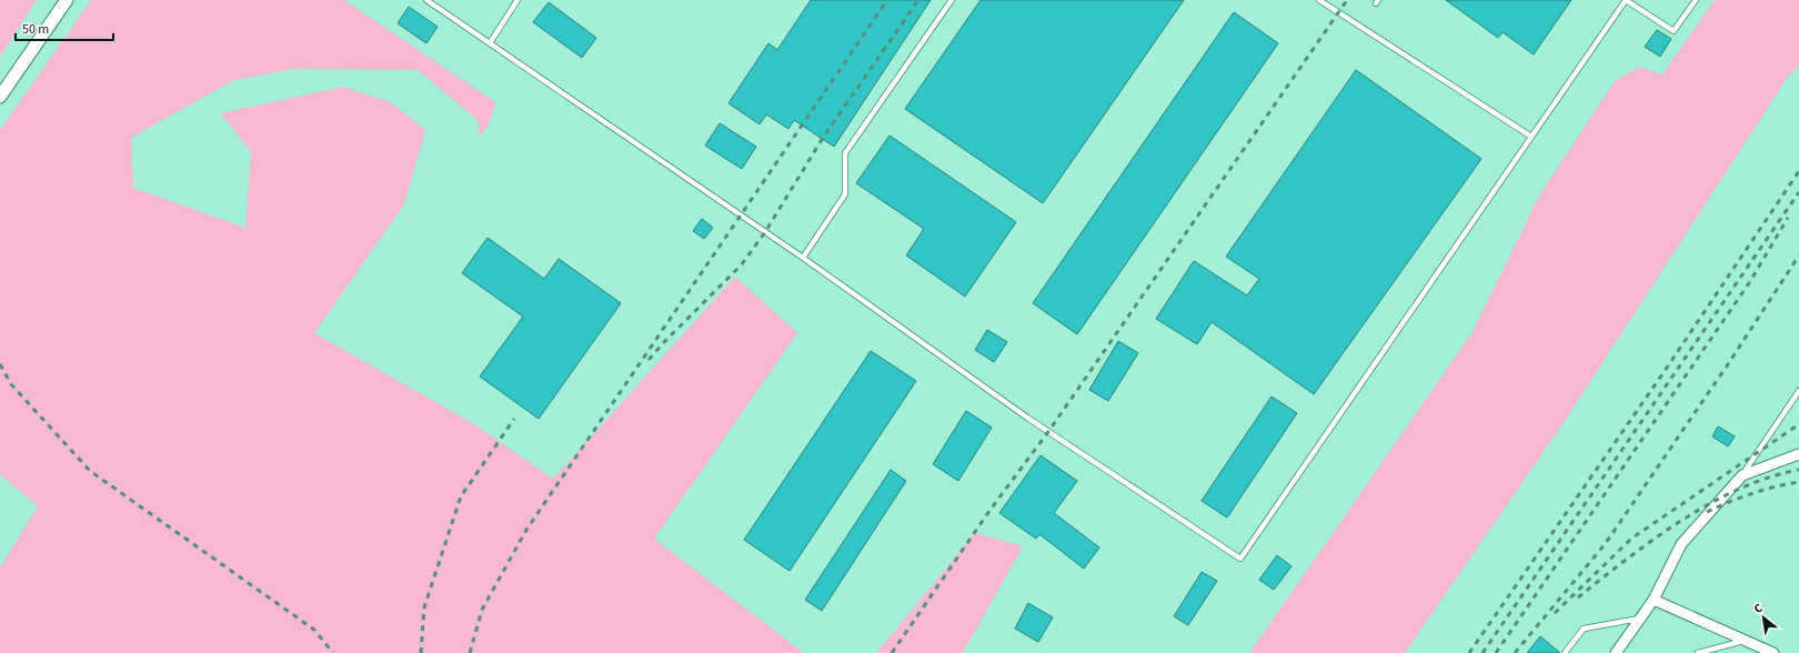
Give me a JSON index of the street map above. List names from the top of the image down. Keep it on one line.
{"scale_bar":"50 m","north":"top left"}
